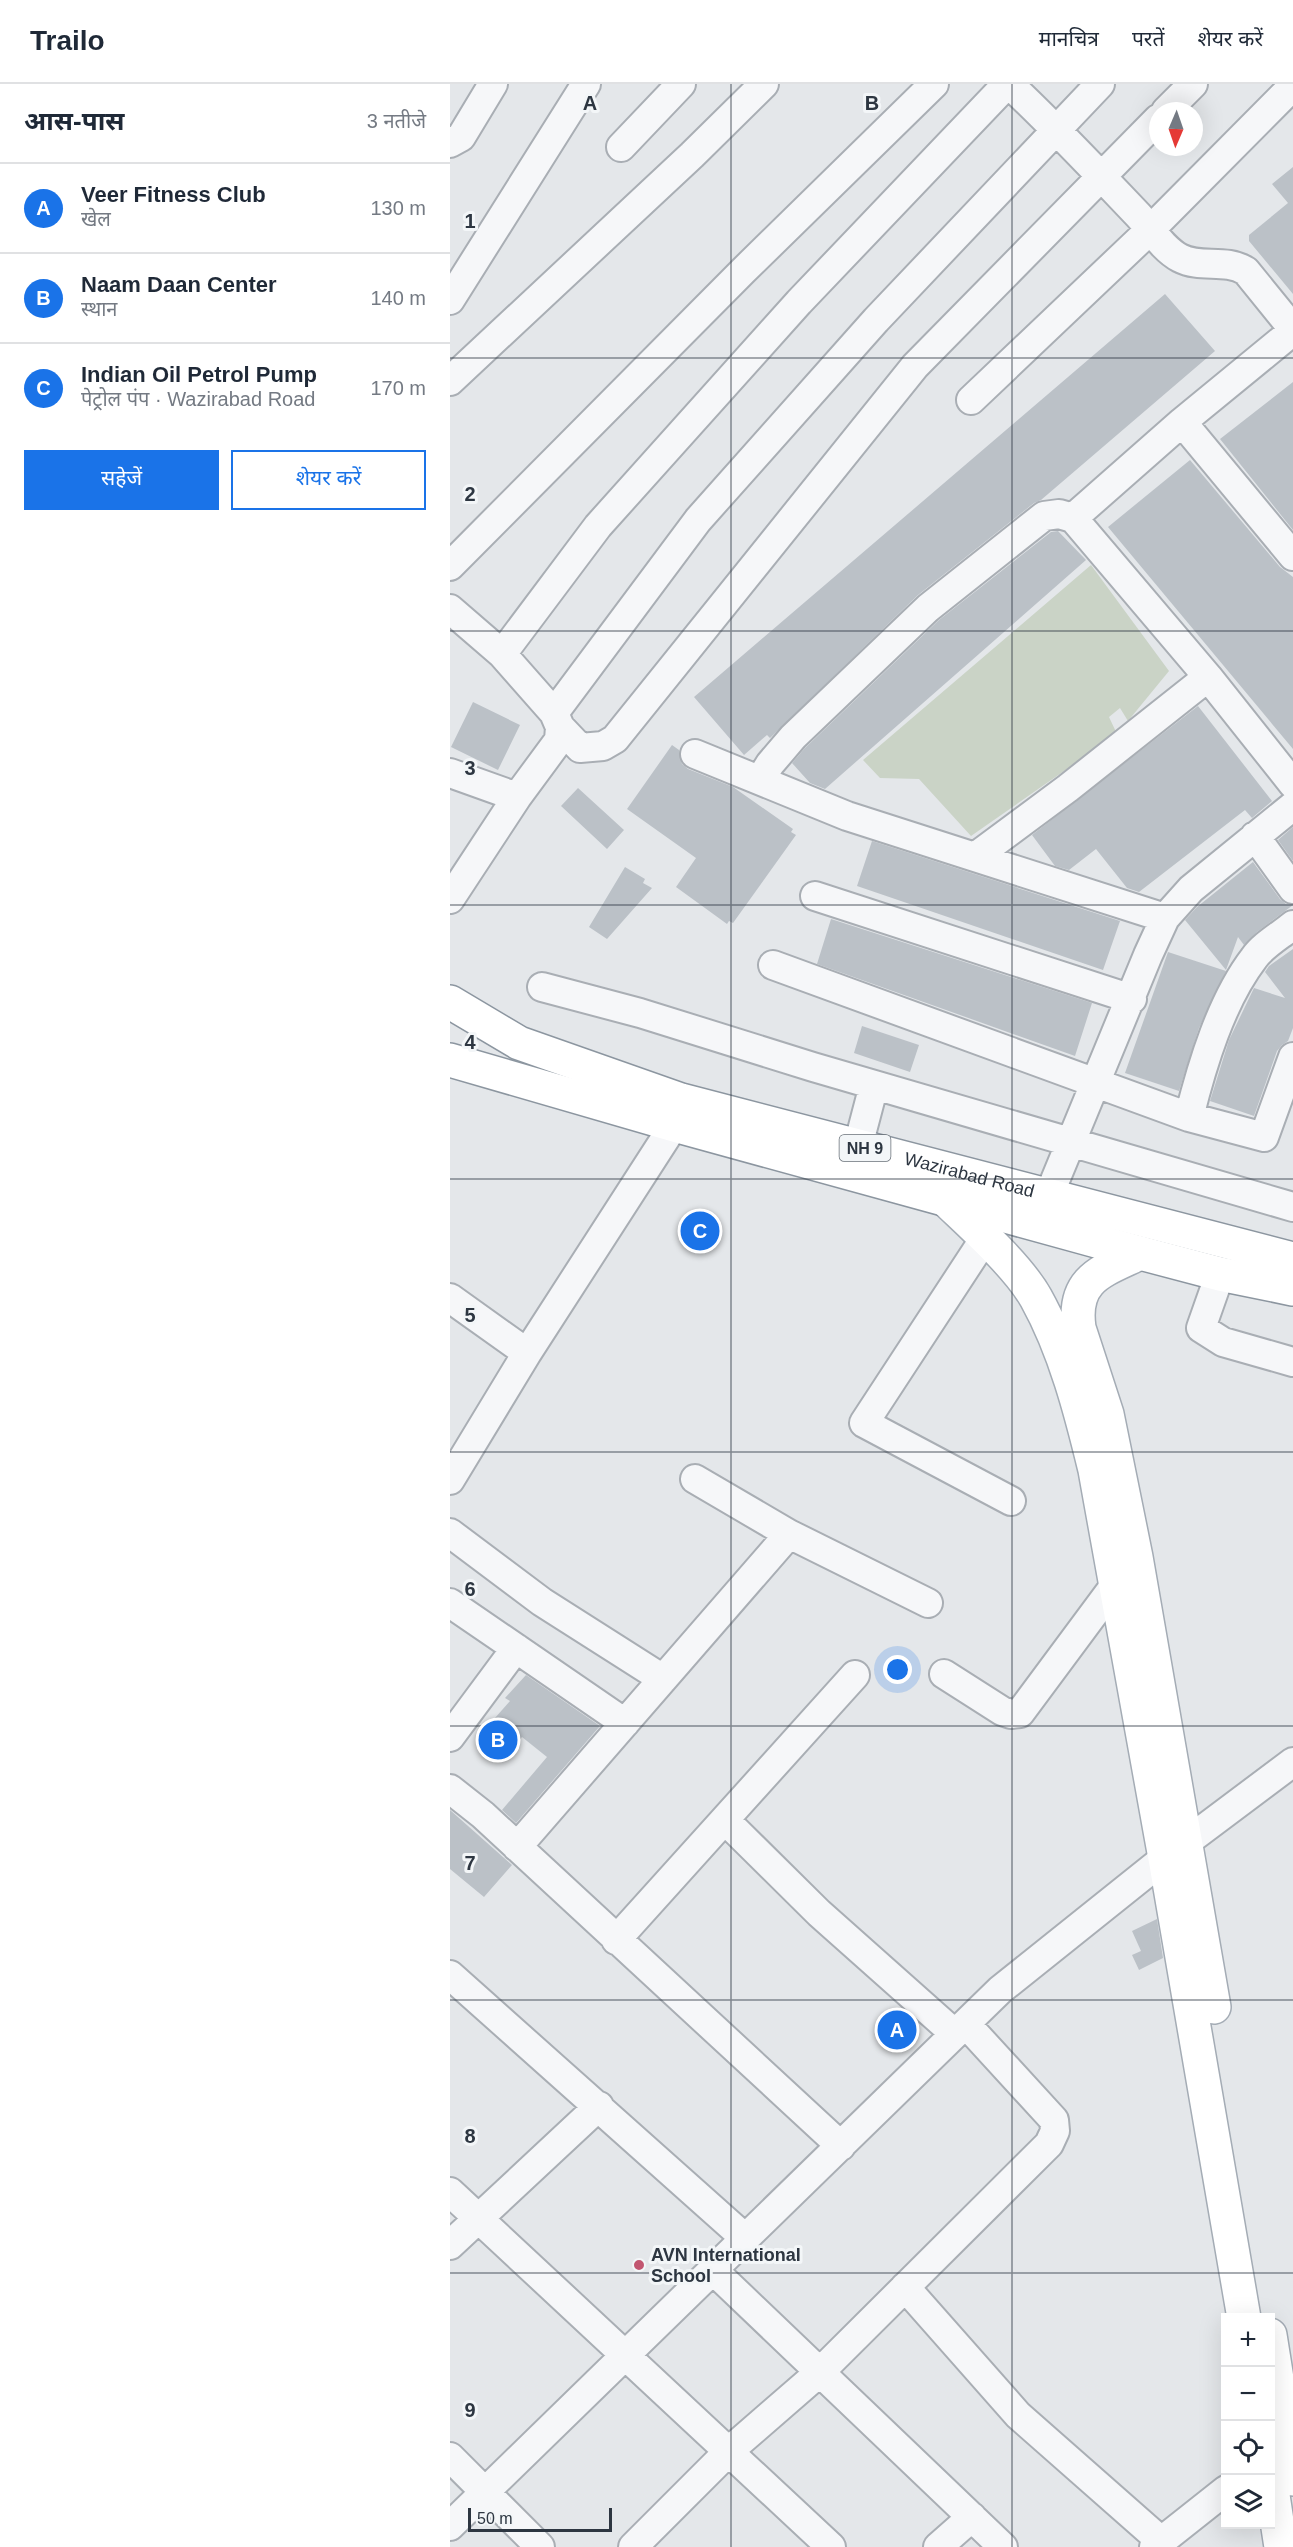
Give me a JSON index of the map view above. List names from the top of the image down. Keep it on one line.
{"streets":{"main road":["NH 9","Wazirabad Road"]},"places":["AVN International School"],"scale_bar":"50 m","north":"bottom","page":{"header":"Trailo","nav":["मानचित्र","परतें","शेयर करें"],"heading":["आस-पास","3 नतीजे"],"list":[{"mark":"A","name":"Veer Fitness Club","note":"खेल","value":"130 m"},{"mark":"B","name":"Naam Daan Center","note":"स्थान","value":"140 m"},{"mark":"C","name":"Indian Oil Petrol Pump","note":"पेट्रोल पंप · Wazirabad Road","value":"170 m"}],"buttons":["सहेजें","शेयर करें"],"pins":["C","B","A"],"map_buttons":["+","−"],"scale":"50 m"},"grid":{"columns":["A","B"],"rows":["1","2","3","4","5","6","7","8","9"]}}
